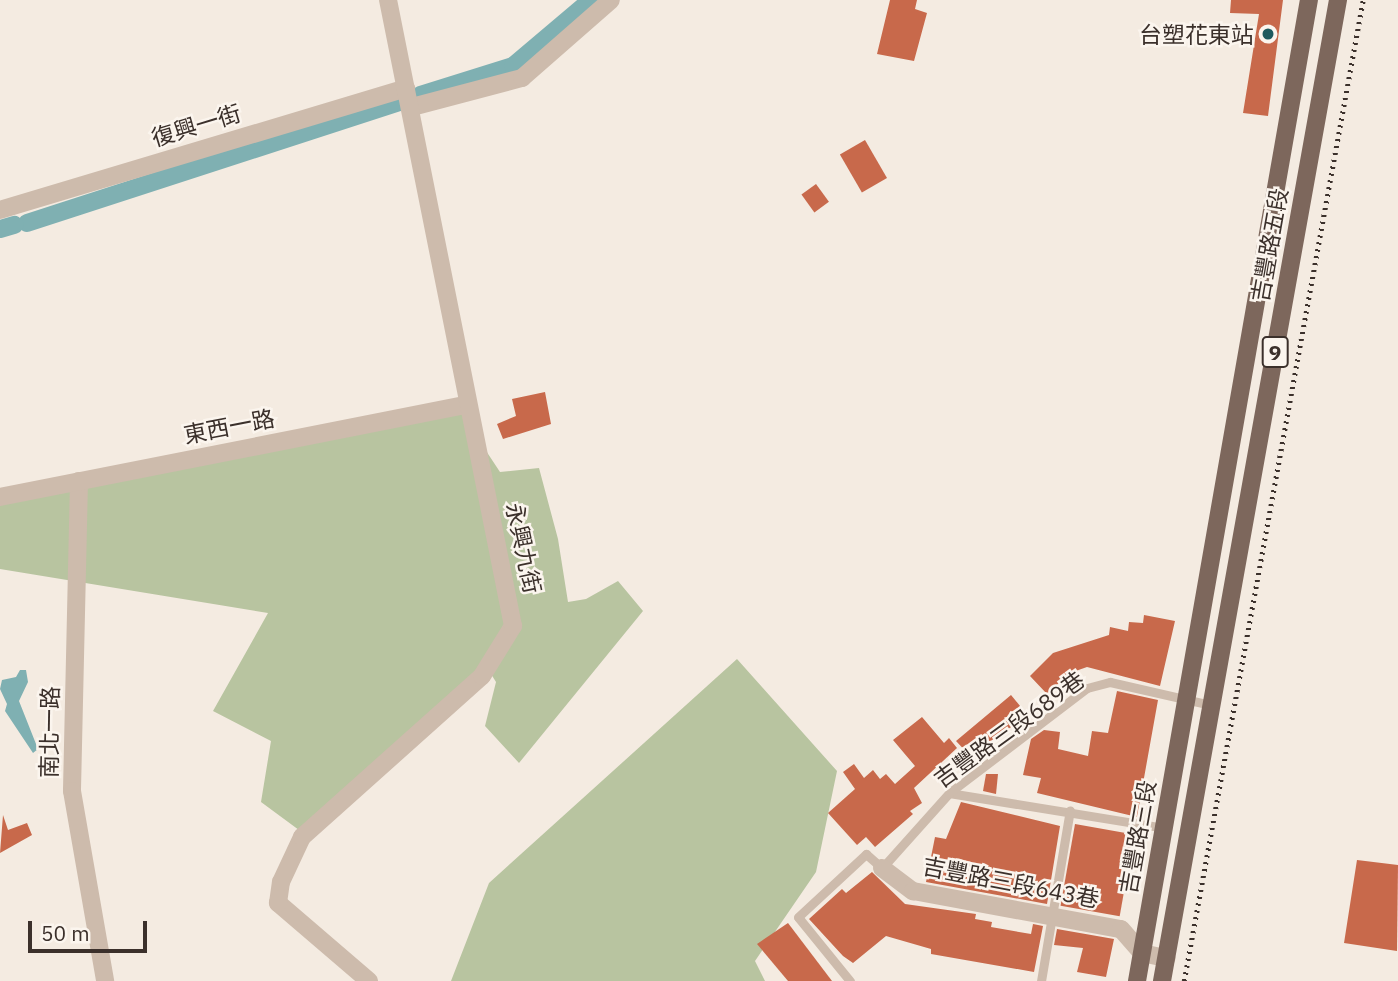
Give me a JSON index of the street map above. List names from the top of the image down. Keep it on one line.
{"streets":{"main road":["吉豐路五段","9","吉豐路三段"],"street":["復興一街","東西一路","永興九街","南北一路","吉豐路三段643巷"],"lane":["吉豐路三段689巷"]},"crossings":[["復興一街","永興九街"],["吉豐路五段","9"],["吉豐路五段","吉豐路三段689巷"],["吉豐路五段","吉豐路三段"],["9","吉豐路三段689巷"],["東西一路","永興九街"],["東西一路","南北一路"],["吉豐路三段689巷","吉豐路三段"],["吉豐路三段689巷","吉豐路三段643巷"],["吉豐路三段","吉豐路三段643巷"]],"places":["台塑花東站"],"scale_bar":"50 m"}
